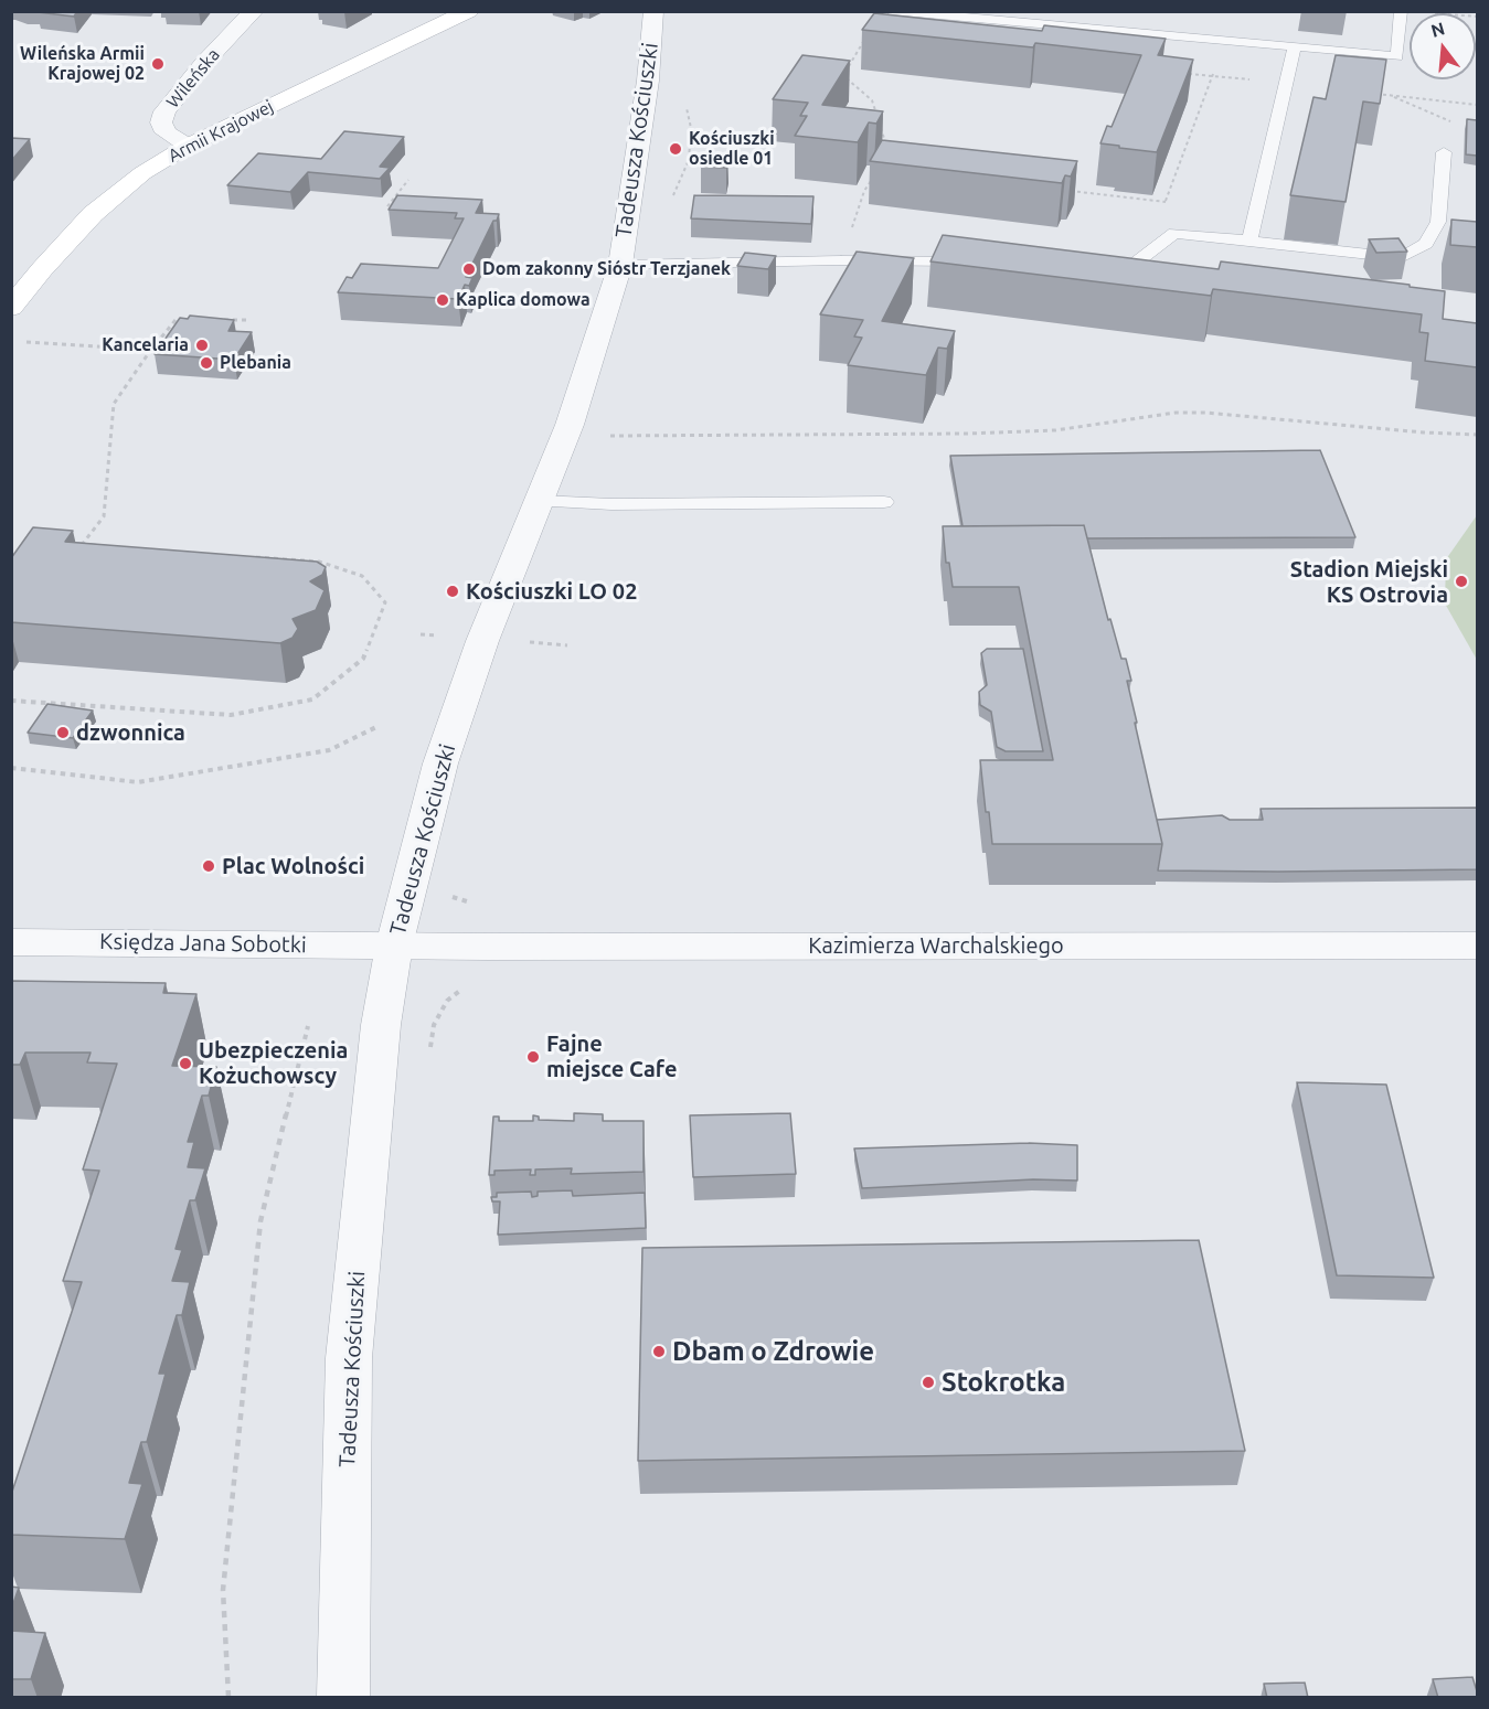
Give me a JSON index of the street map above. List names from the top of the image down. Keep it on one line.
{"streets":{"main road":["Armii Krajowej"],"street":["Wileńska","Tadeusza Kościuszki","Księdza Jana Sobotki","Kazimierza Warchalskiego"]},"crossings":[["Wileńska","Armii Krajowej"],["Tadeusza Kościuszki","Księdza Jana Sobotki"],["Tadeusza Kościuszki","Kazimierza Warchalskiego"],["Księdza Jana Sobotki","Kazimierza Warchalskiego"]],"places":["Wileńska Armii Krajowej 02","Kościuszki osiedle 01","Dom zakonny Sióstr Terzjanek","Kaplica domowa","Kancelaria","Plebania","Stadion Miejski KS Ostrovia","Kościuszki LO 02","dzwonnica","Plac Wolności","Fajne miejsce Cafe","Ubezpieczenia Kożuchowscy","Dbam o Zdrowie","Stokrotka"],"north":"top"}
